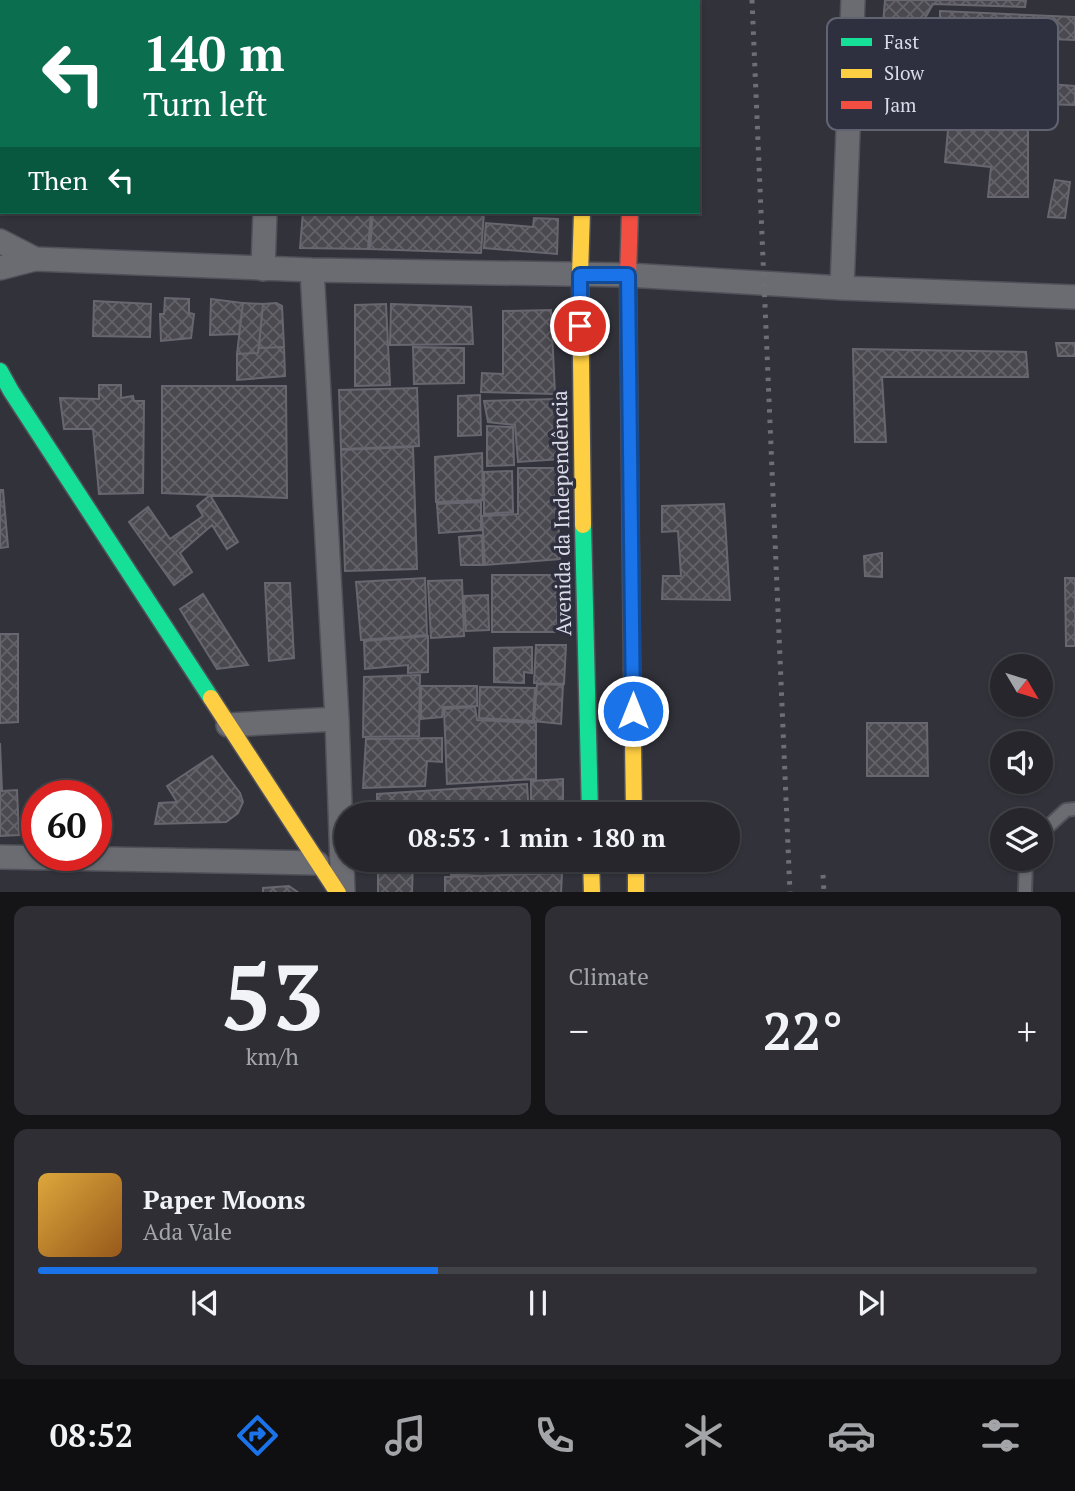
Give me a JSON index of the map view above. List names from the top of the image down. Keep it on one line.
{"streets":{"main road":["Avenida da Independência"]},"legend":["Fast","Slow","Jam"],"north":"bottom right","page":{"turn":["140 m","Turn left"],"then":"Then","limit":"60","trip":"08:53 · 1 min · 180 m","tile":[["53","km/h"],"Climate"],"heat":["−","22°","+"],"song":["Paper Moons","Ada Vale"],"tabs":"08:52"}}
